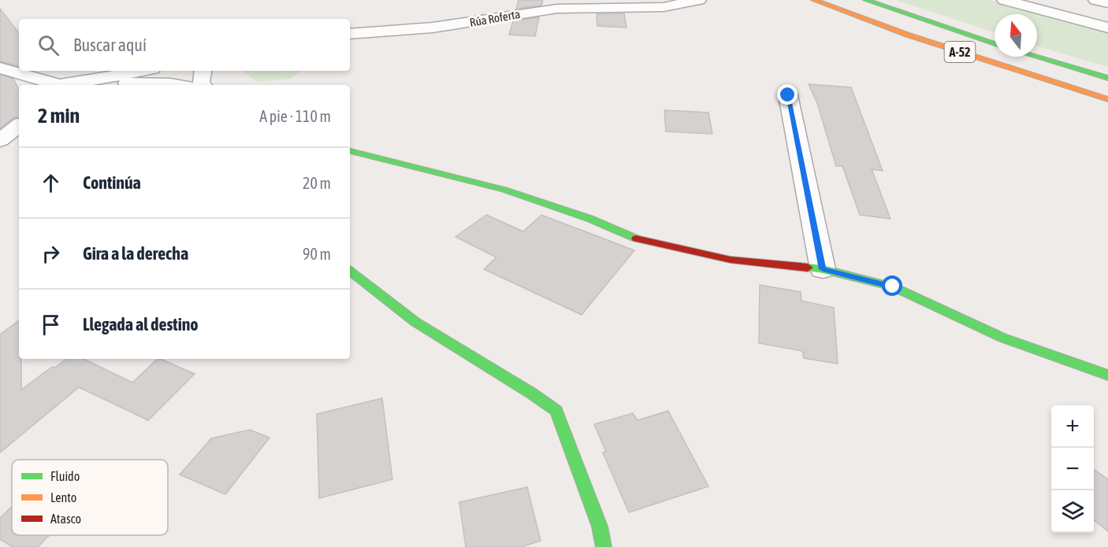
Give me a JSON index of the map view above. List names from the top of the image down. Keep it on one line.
{"streets":{"main road":["A-52"],"street":["Rúa Roferta"]},"legend":["Fluido","Lento","Atasco"],"north":"top","page":{"search":"Buscar aquí","heading":["2 min","A pie · 110 m"],"list":[["Continúa","20 m"],["Gira a la derecha","90 m"],"Llegada al destino"],"map_buttons":["+","−"]}}
